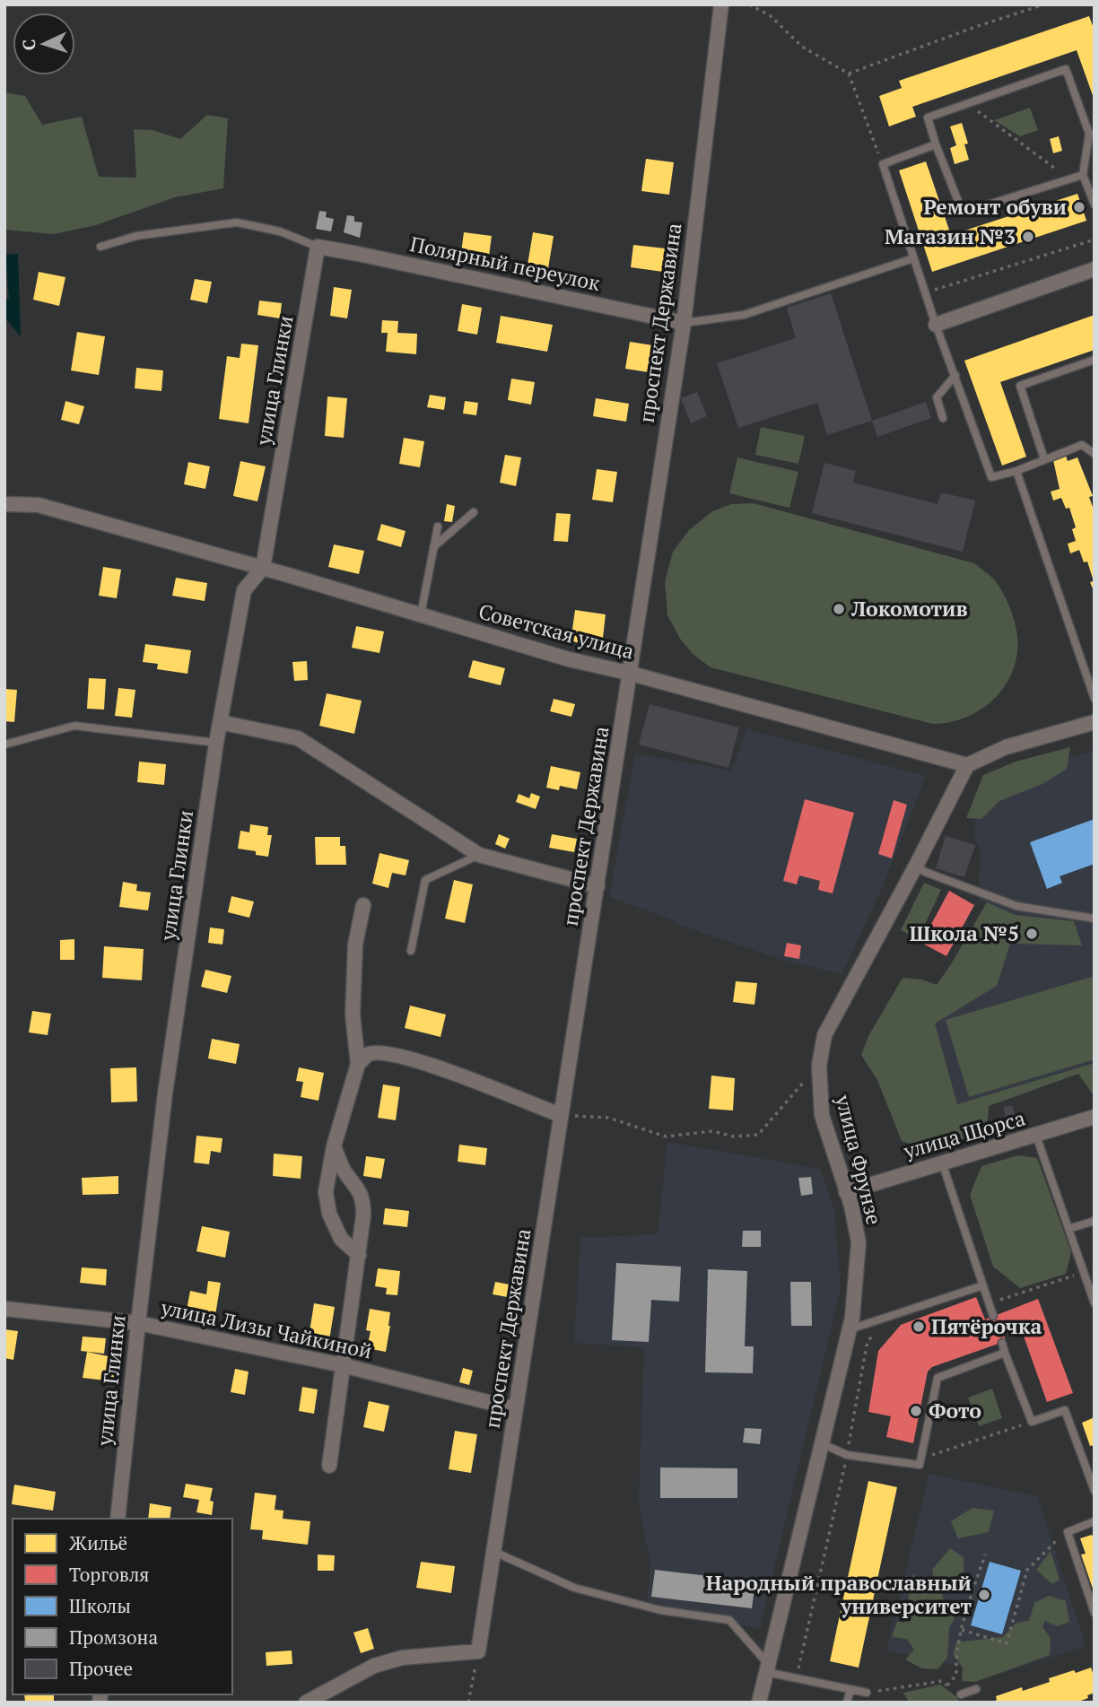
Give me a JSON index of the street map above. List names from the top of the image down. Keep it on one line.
{"streets":{"street":["Полярный переулок","проспект Державина","улица Глинки","Советская улица","улица Щорса","улица Фрунзе","улица Лизы Чайкиной"]},"crossings":[["Полярный переулок","проспект Державина"],["Полярный переулок","улица Глинки"],["проспект Державина","Советская улица"],["проспект Державина","улица Лизы Чайкиной"],["улица Глинки","Советская улица"],["улица Глинки","улица Лизы Чайкиной"],["Советская улица","улица Фрунзе"],["улица Щорса","улица Фрунзе"]],"places":["Ремонт обуви","Магазин №3","Локомотив","Школа №5","Пятёрочка","Фото","Народный православный университет"],"legend":["Жильё","Торговля","Школы","Промзона","Прочее"],"north":"left"}
